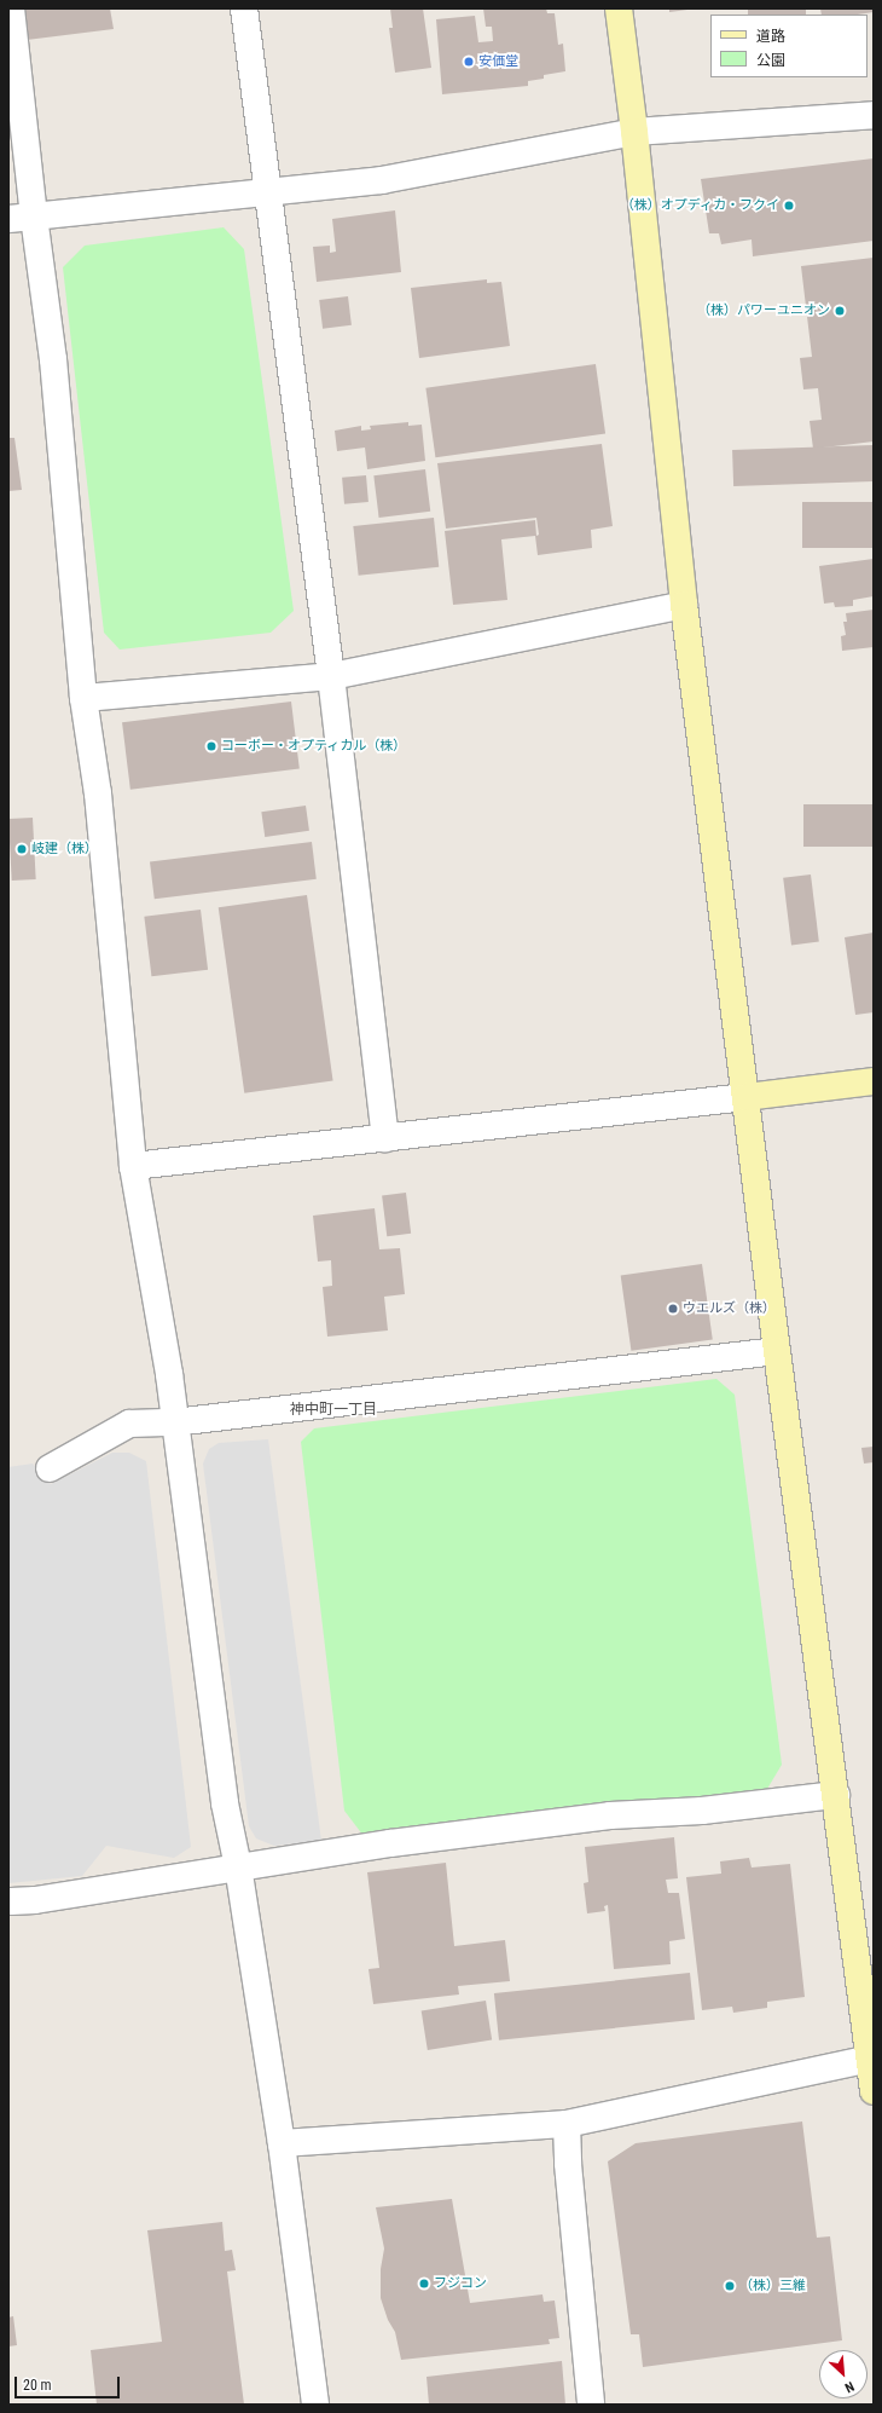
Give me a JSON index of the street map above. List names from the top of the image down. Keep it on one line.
{"districts":["神中町一丁目"],"places":["安価堂","（株）オプディカ・フクイ","（株）パワーユニオン","コーボー・オプティカル（株）","岐建（株）","ウエルズ（株）","フジコン","（株）三維"],"legend":["道路","公園"],"scale_bar":"20 m","north":"bottom right"}
